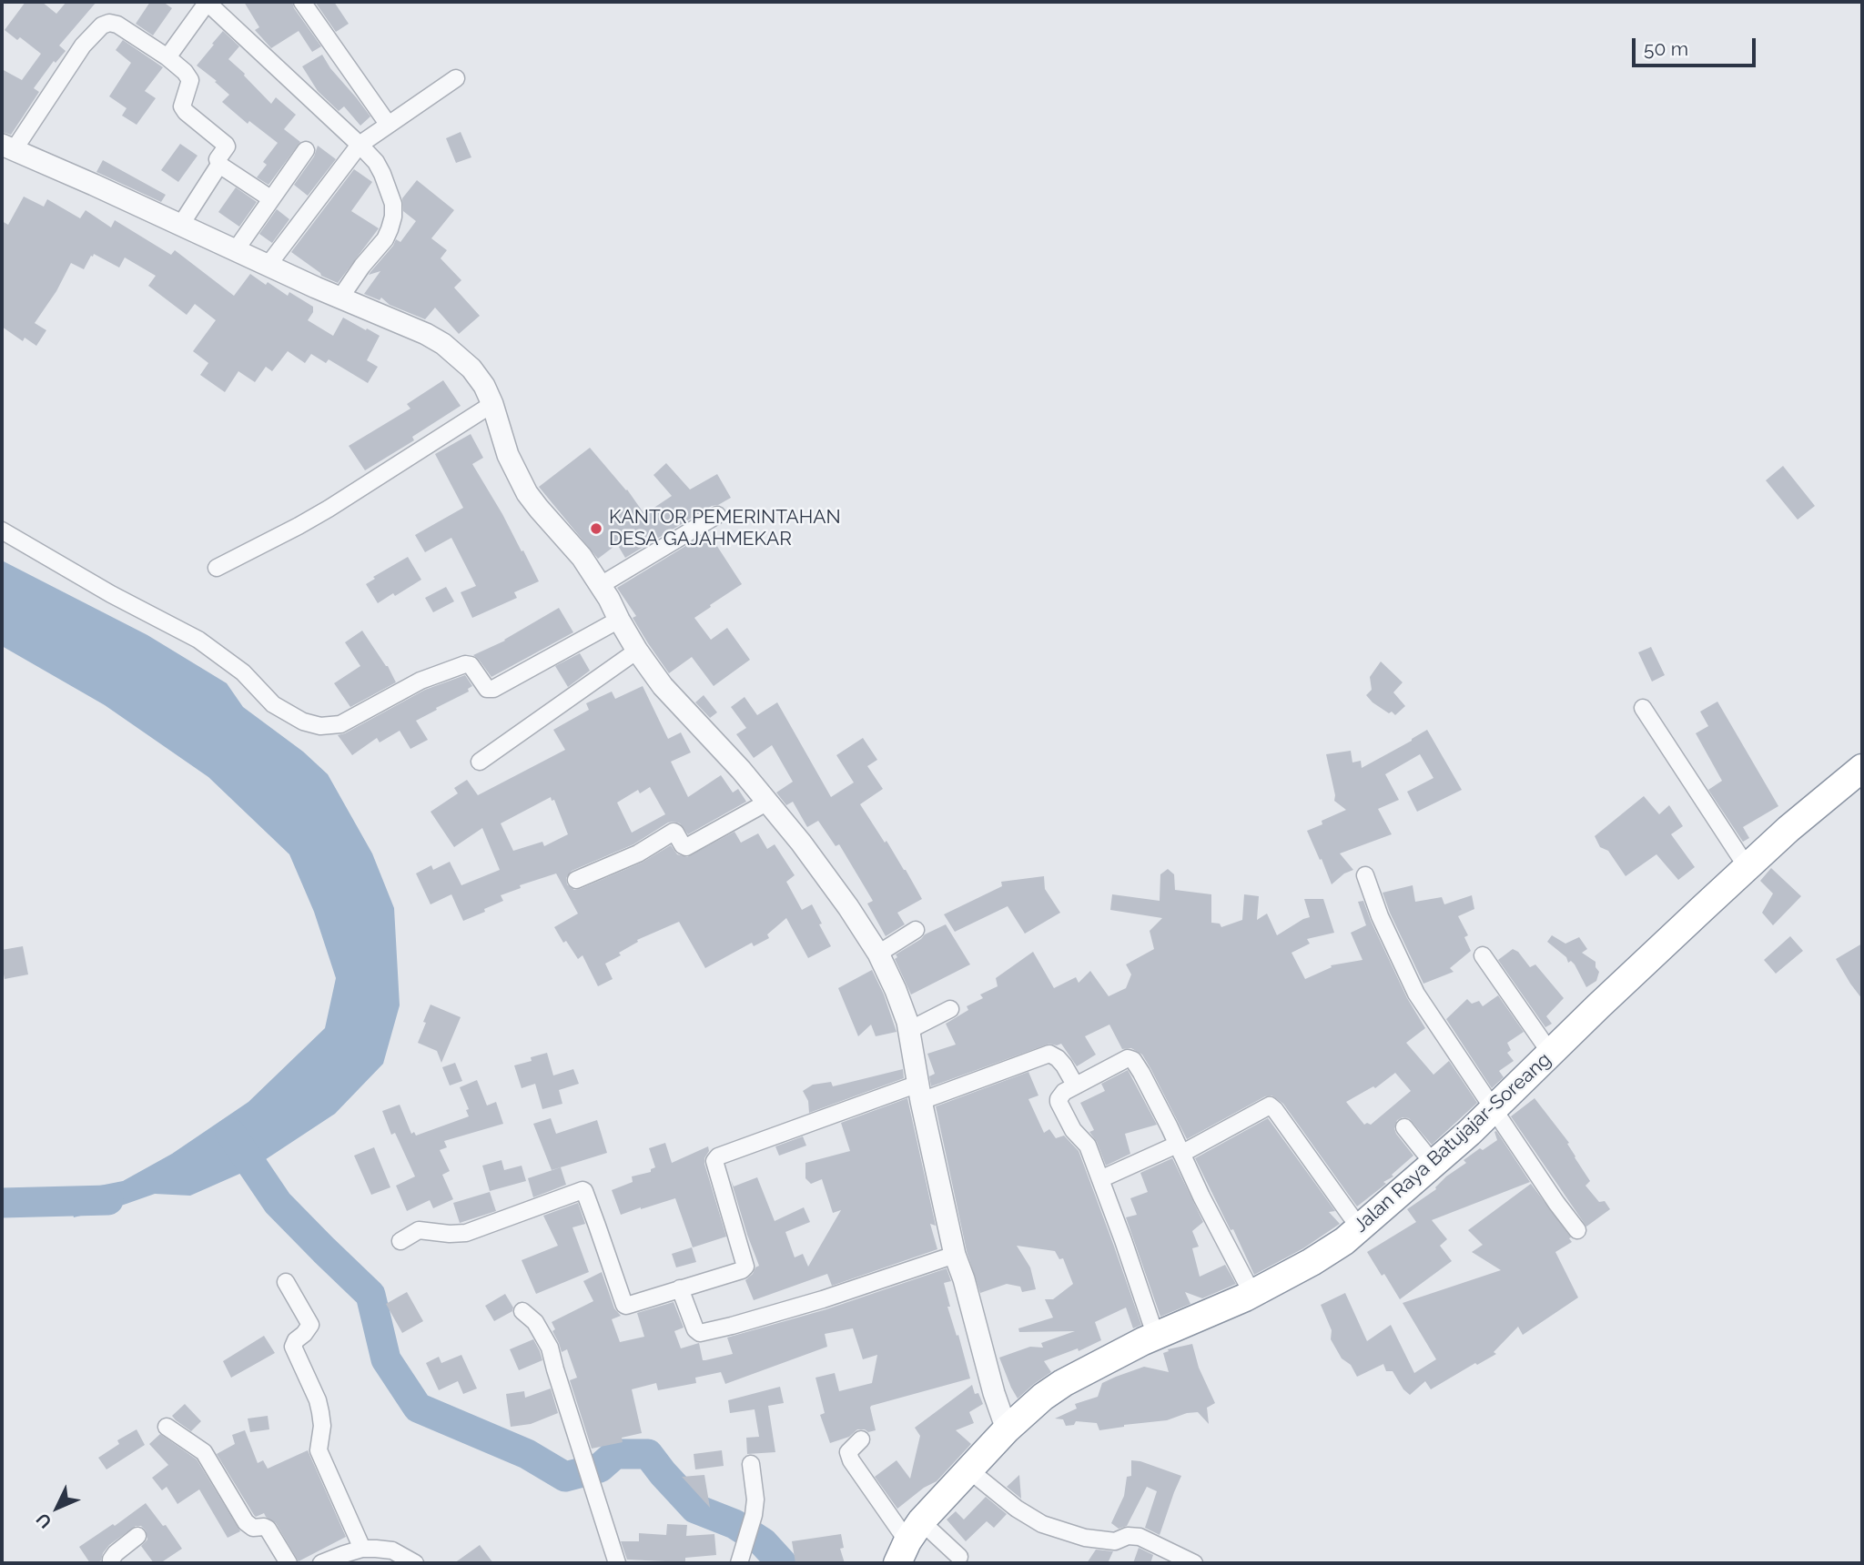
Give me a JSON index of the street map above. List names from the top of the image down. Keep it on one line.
{"streets":{"highway":["Jalan Raya Batujajar-Soreang"]},"places":["KANTOR PEMERINTAHAN DESA GAJAHMEKAR"],"scale_bar":"50 m","north":"bottom left"}
